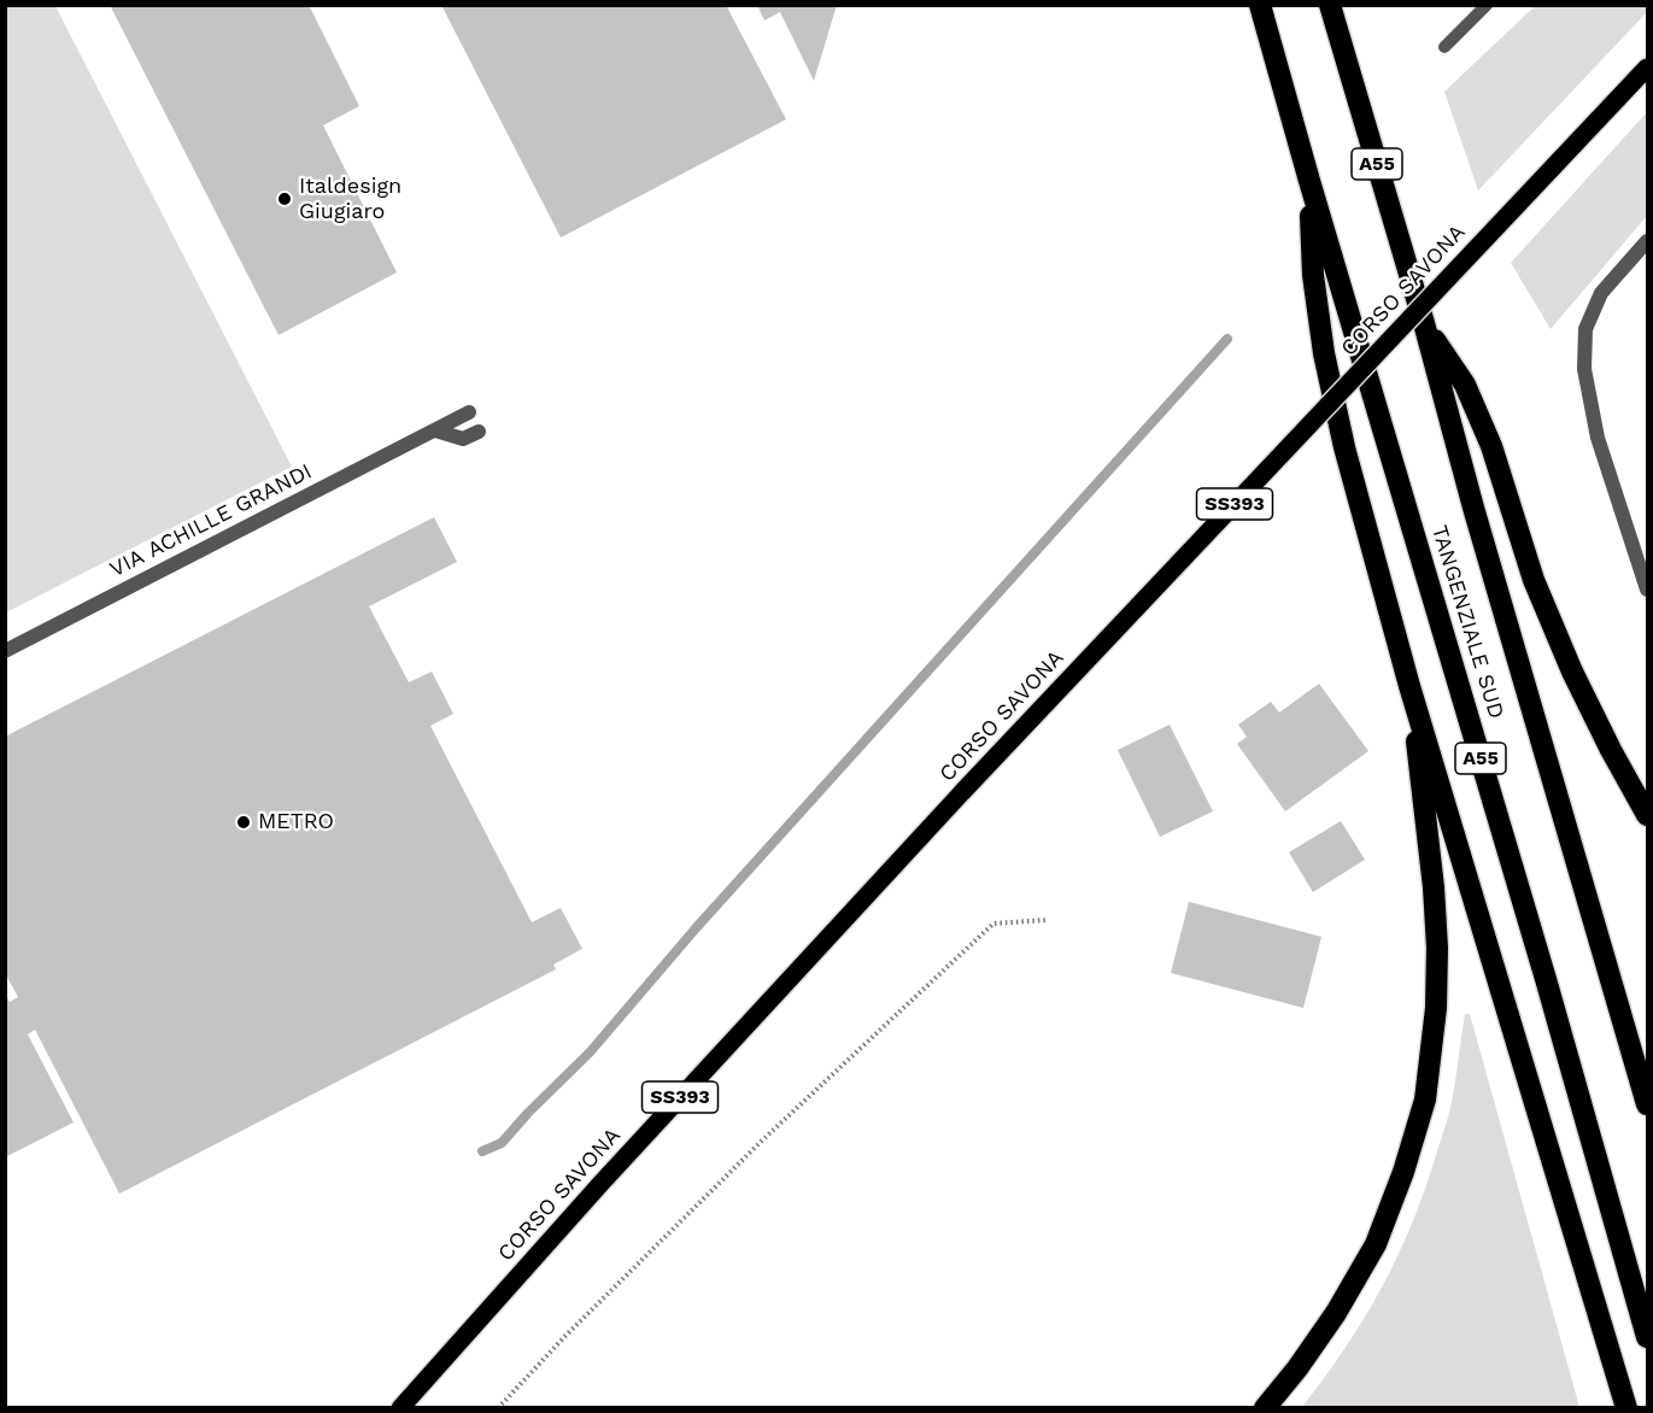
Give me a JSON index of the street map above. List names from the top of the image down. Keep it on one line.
{"streets":{"highway":["A55","TANGENZIALE SUD"],"main road":["CORSO SAVONA","SS393"],"street":["VIA ACHILLE GRANDI"]},"places":["Italdesign Giugiaro","METRO"]}
